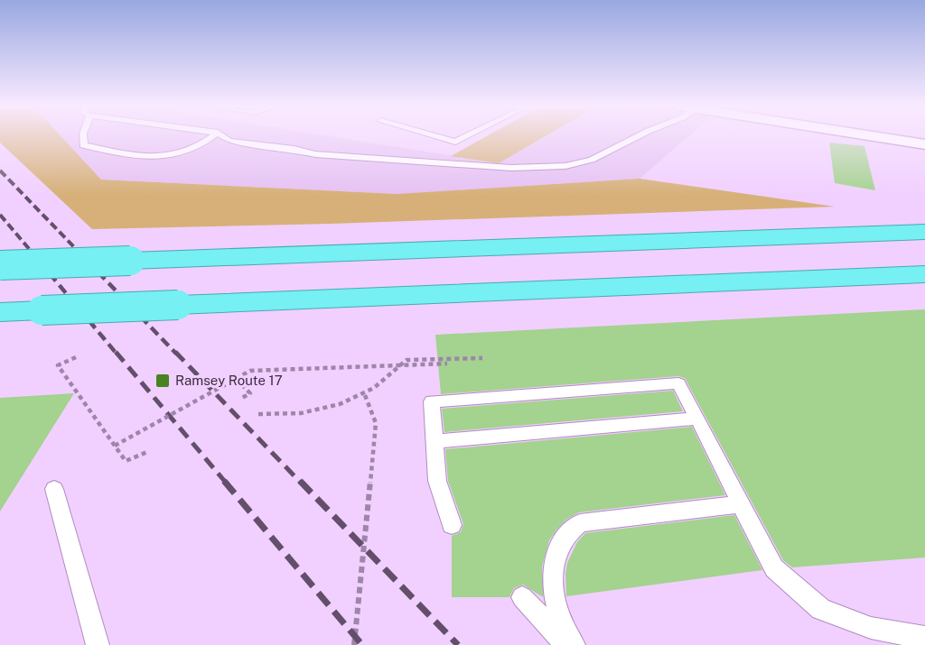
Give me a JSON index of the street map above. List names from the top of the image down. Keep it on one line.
{"places":{"transit":["Ramsey Route 17"]}}
